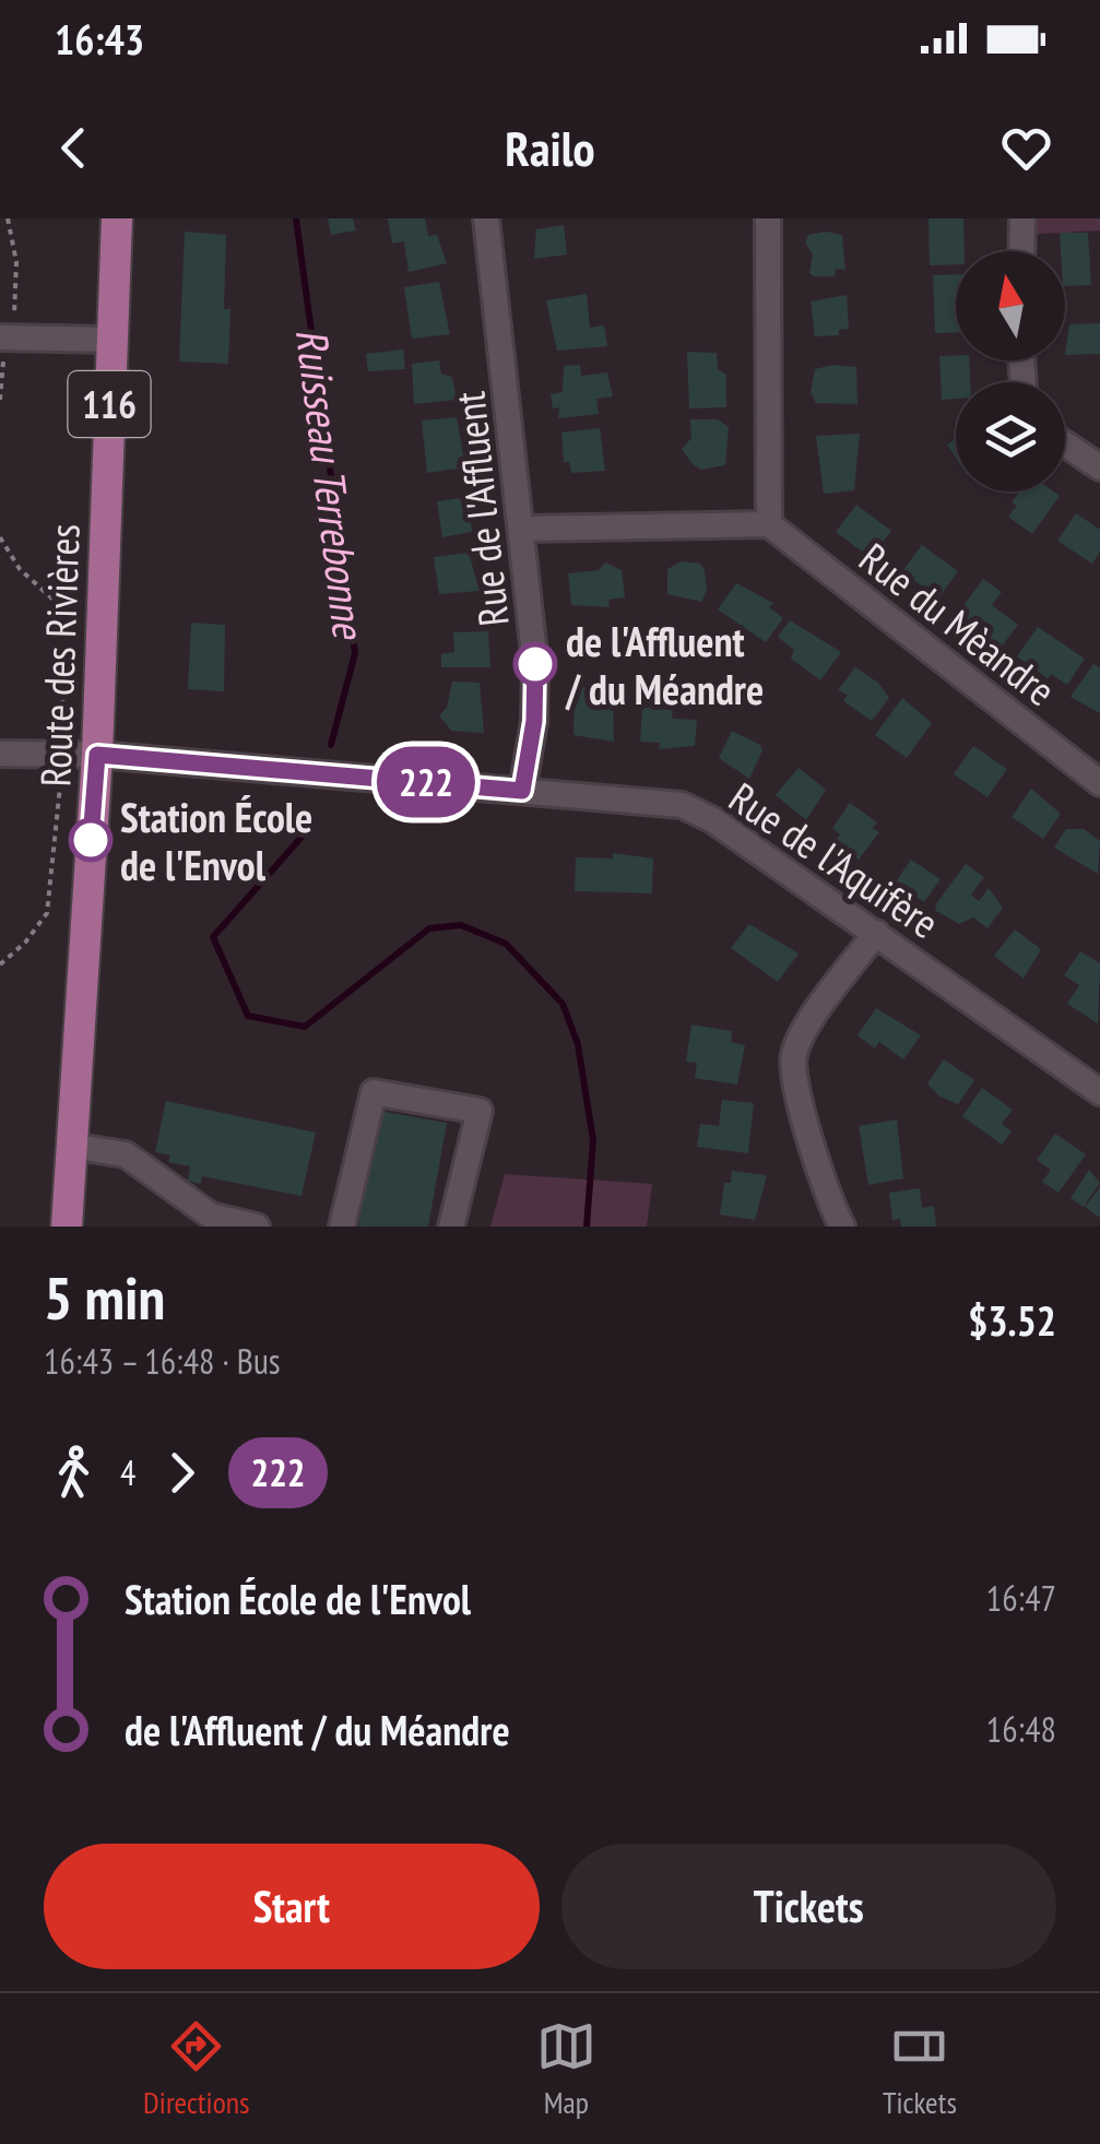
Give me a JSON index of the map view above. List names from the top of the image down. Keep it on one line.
{"streets":{"main road":["116","Route des Rivières"],"street":["Rue de l'Affluent","Rue du Mèandre","Rue de l'Aquifère"]},"crossings":[["Rue de l'Affluent","Rue de l'Aquifère"],["Route des Rivières","Rue de l'Aquifère"]],"water":["Ruisseau Terrebonne"],"places":["de l'Affluent / du Méandre","Station École de l'Envol"],"lines":["bus line 222"],"north":"top","page":{"status":"16:43","header":"Railo","on_map":"222","heading":["5 min","16:43 – 16:48 · Bus","$3.52"],"legs":["4","222"],"list":[{"name":"Station École de l'Envol","value":"16:47"},{"name":"de l'Affluent / du Méandre","value":"16:48"}],"buttons":["Start","Tickets"],"tabs":["Directions","Map","Tickets"]}}
